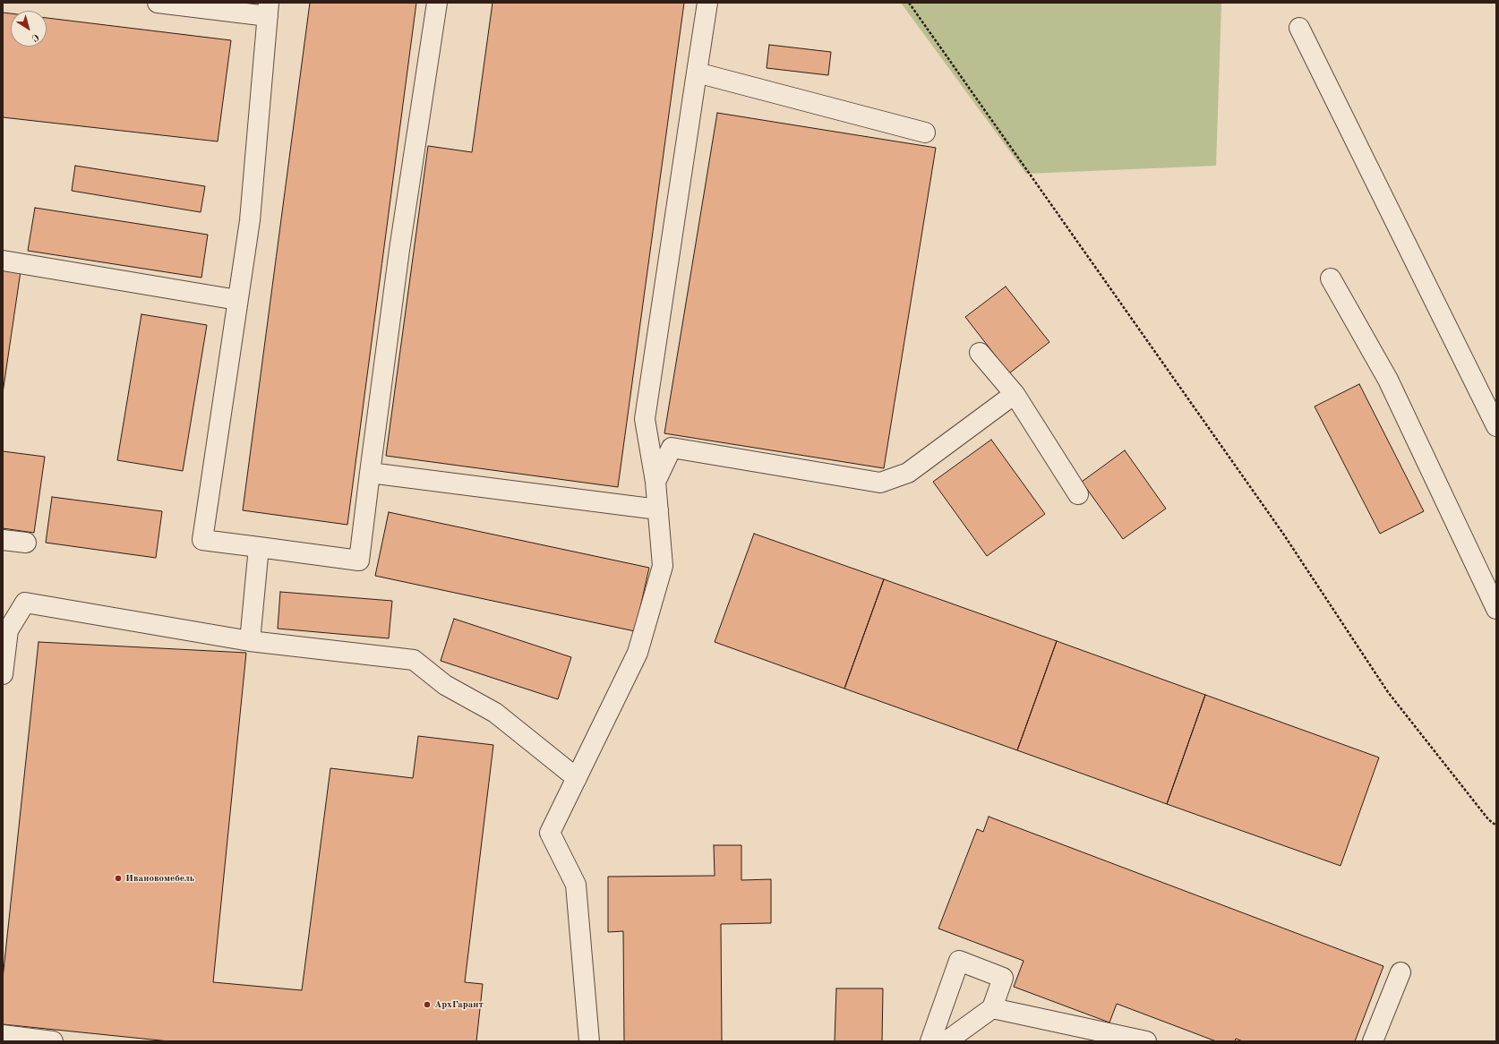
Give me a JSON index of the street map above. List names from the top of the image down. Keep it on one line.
{"places":["Ивановомебель","АрхГарант"],"north":"bottom right"}
